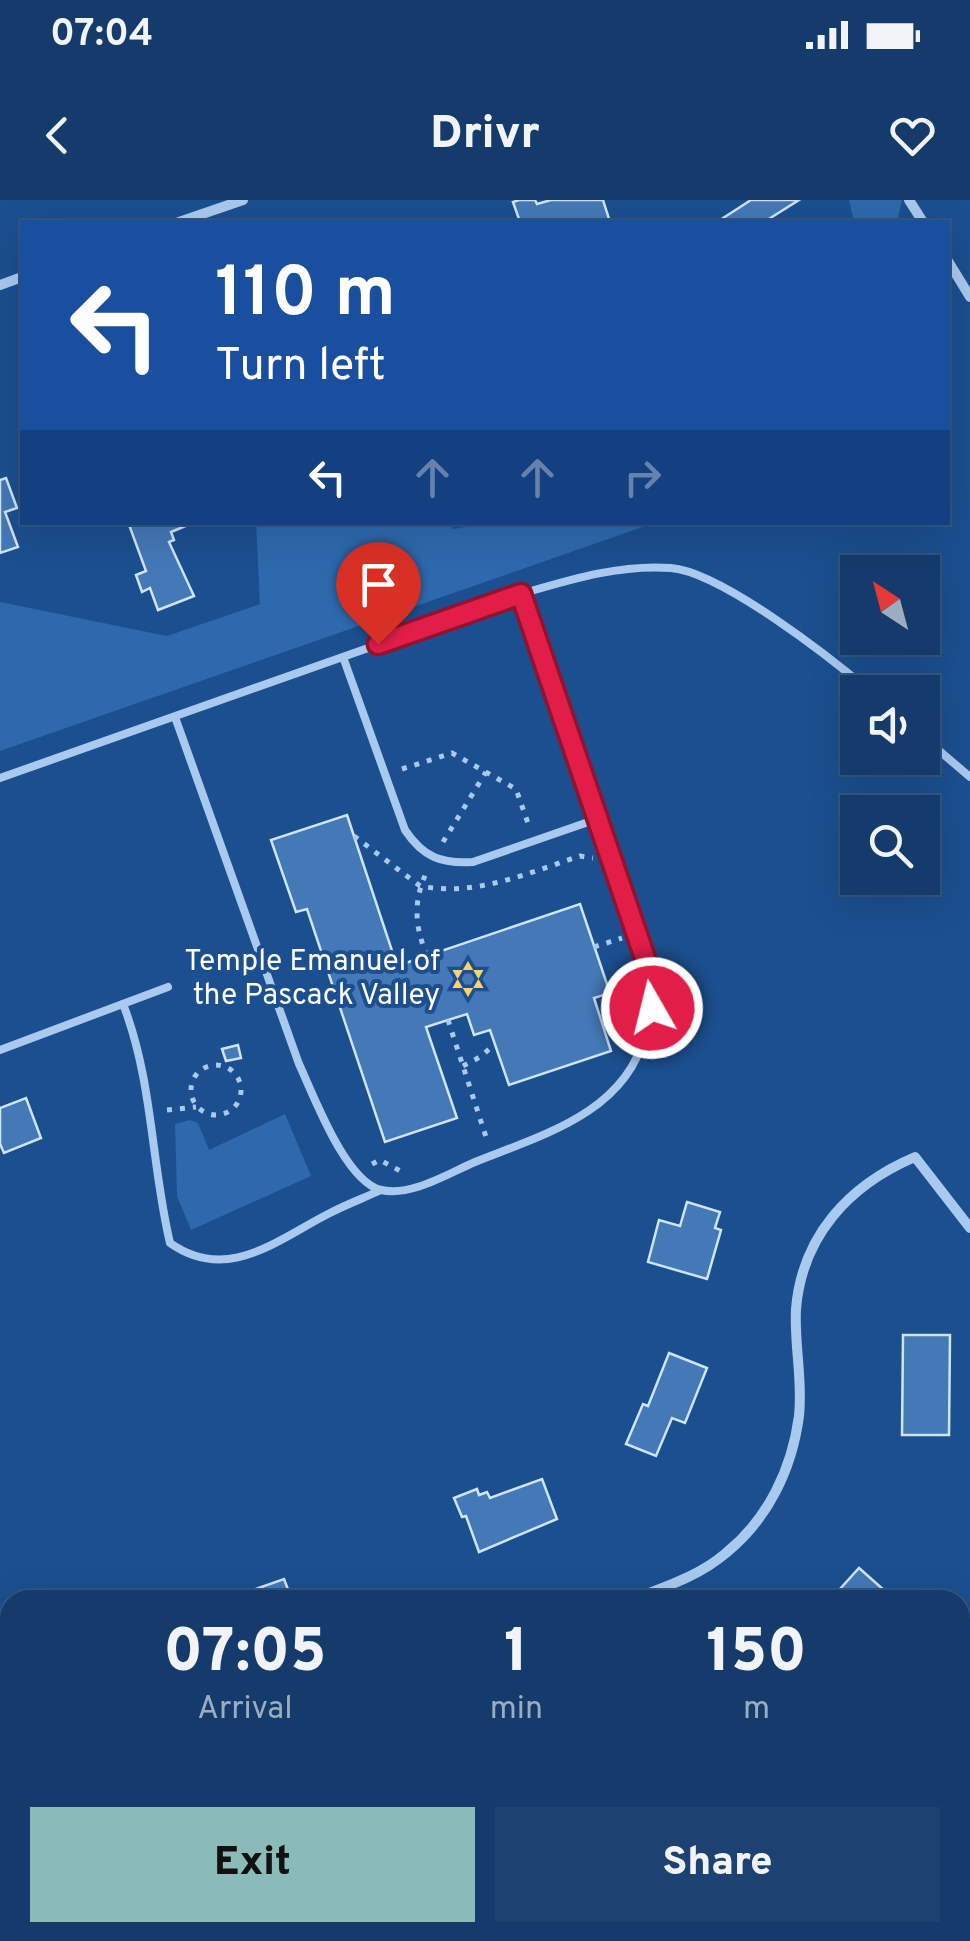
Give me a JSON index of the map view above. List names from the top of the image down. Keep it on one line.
{"places":{"synagogue":["Temple Emanuel of the Pascack Valley"]},"north":"top left","page":{"status":"07:04","header":"Drivr","turn":["110 m","Turn left"],"eta":["07:05","Arrival","1","min","150","m"],"buttons":["Exit","Share"]}}
